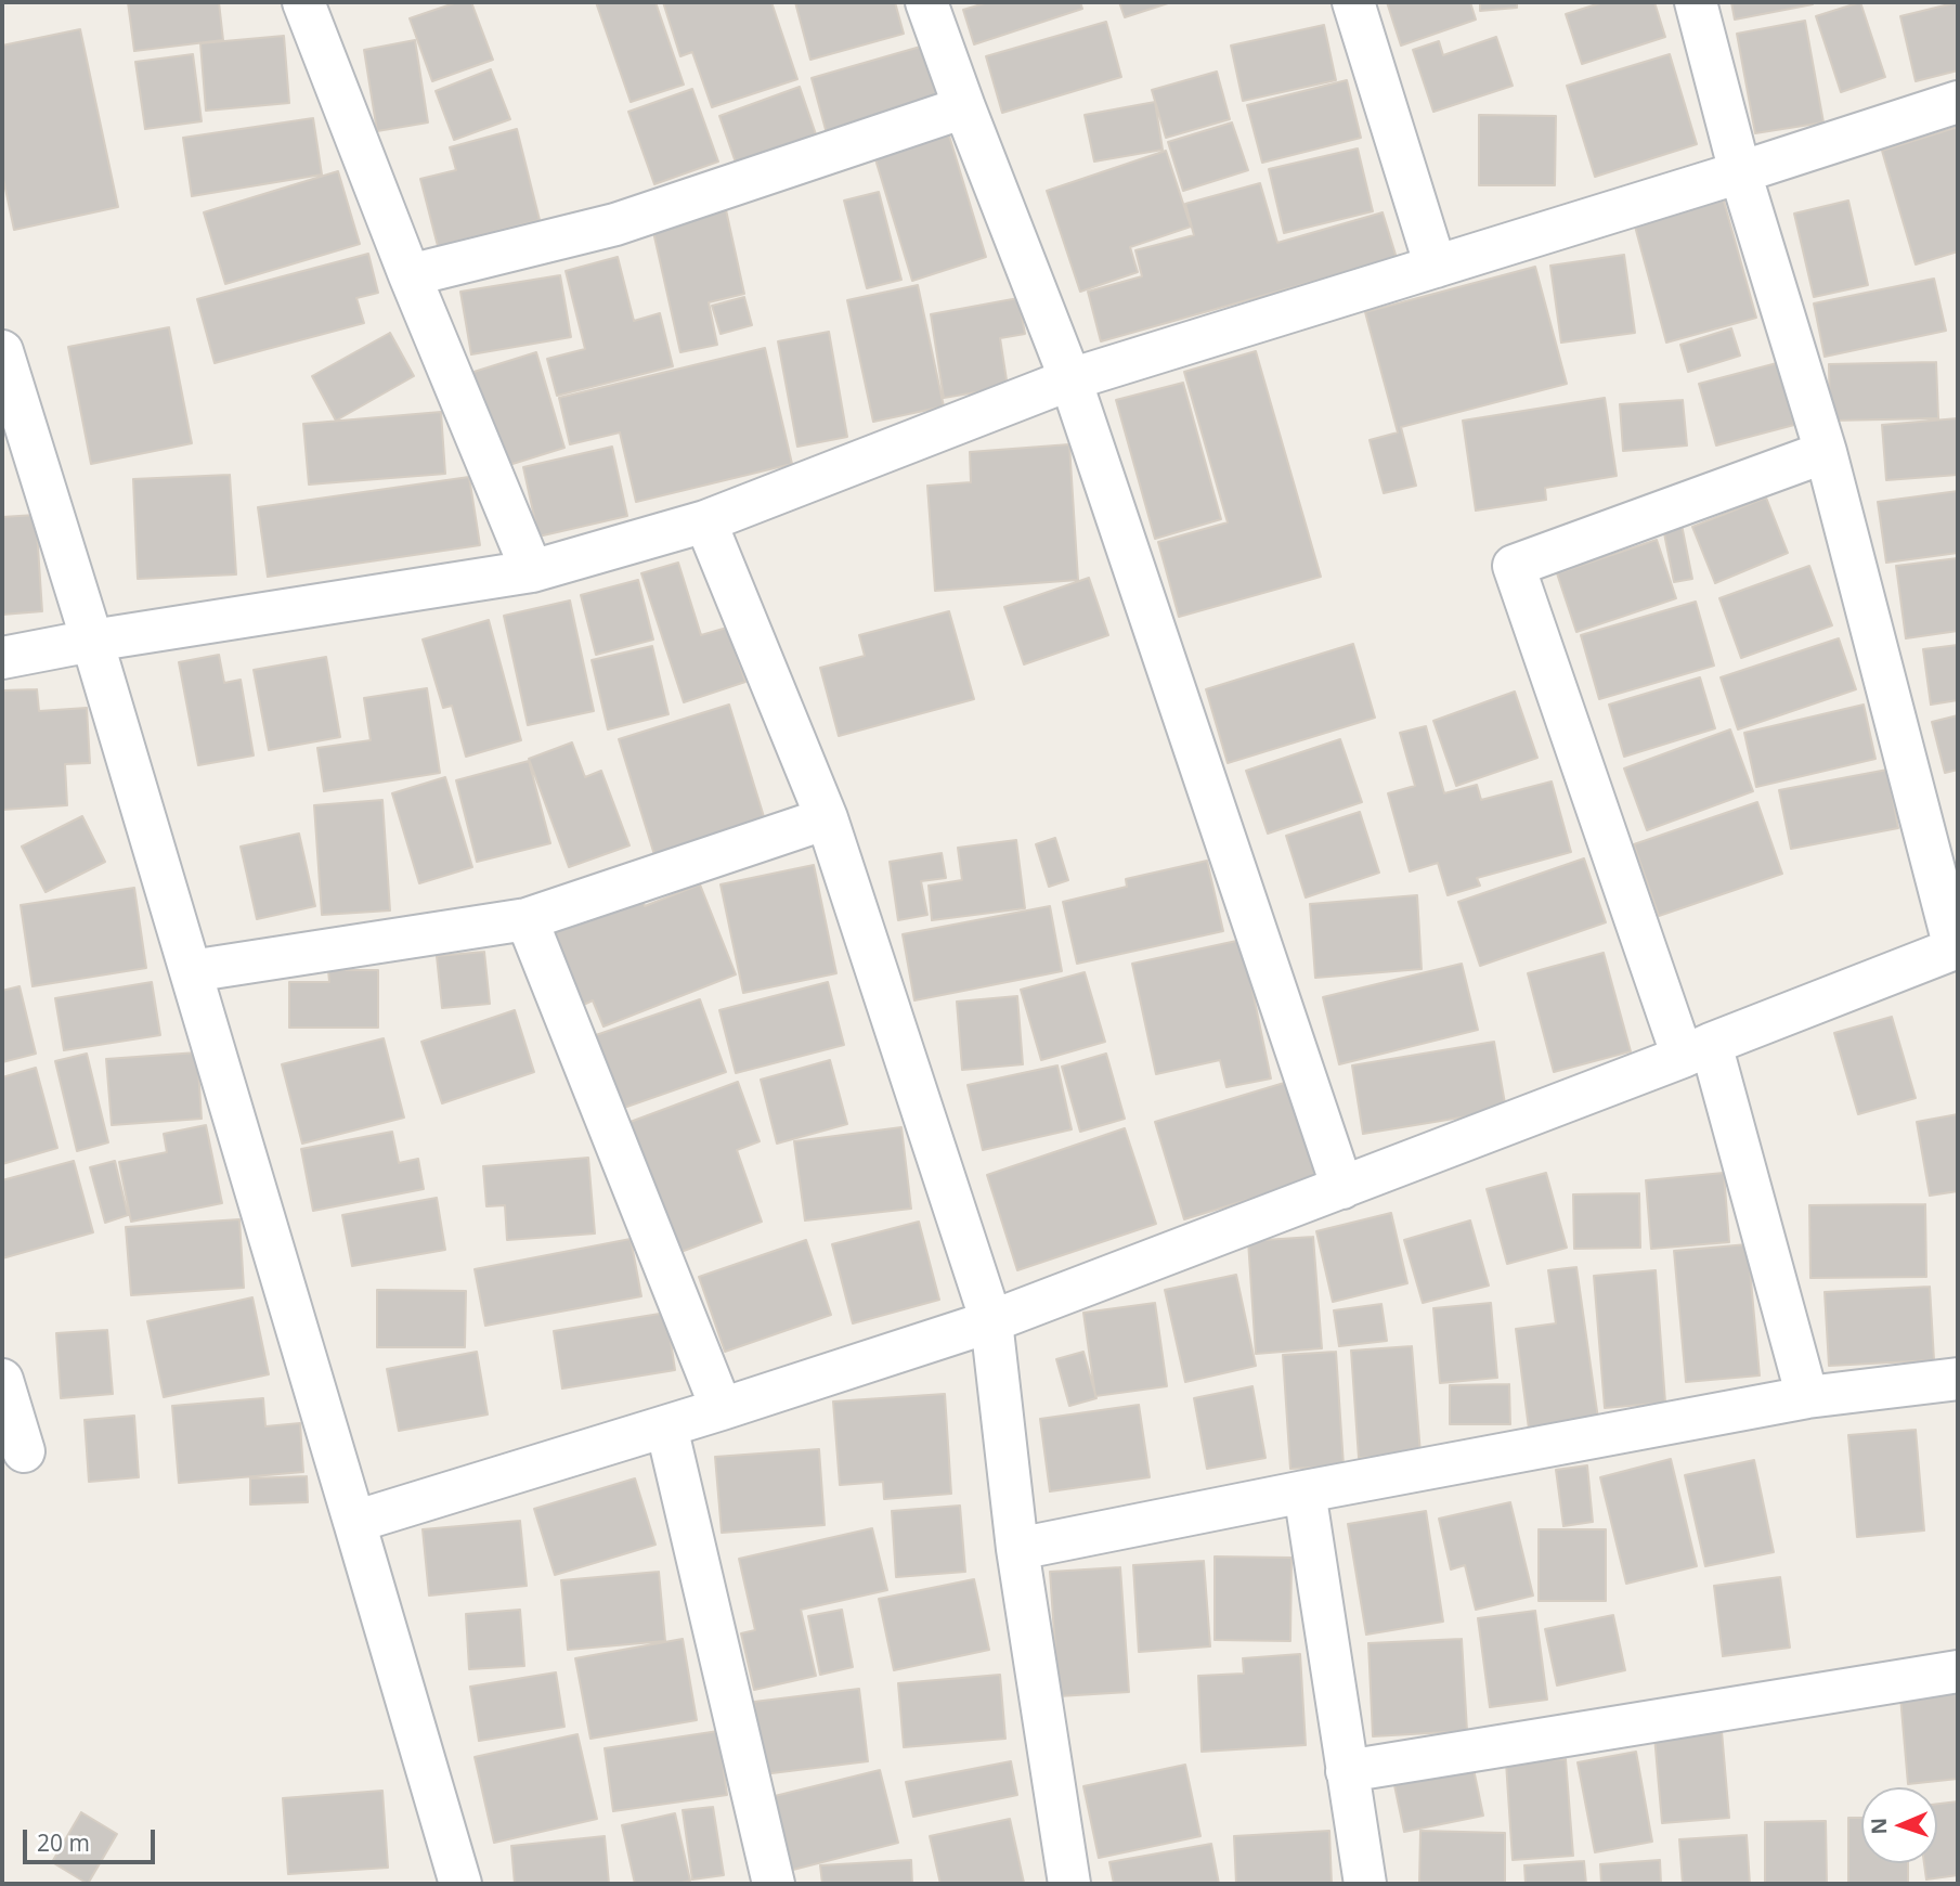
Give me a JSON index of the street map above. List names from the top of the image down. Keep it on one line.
{"scale_bar":"20 m","north":"left"}
